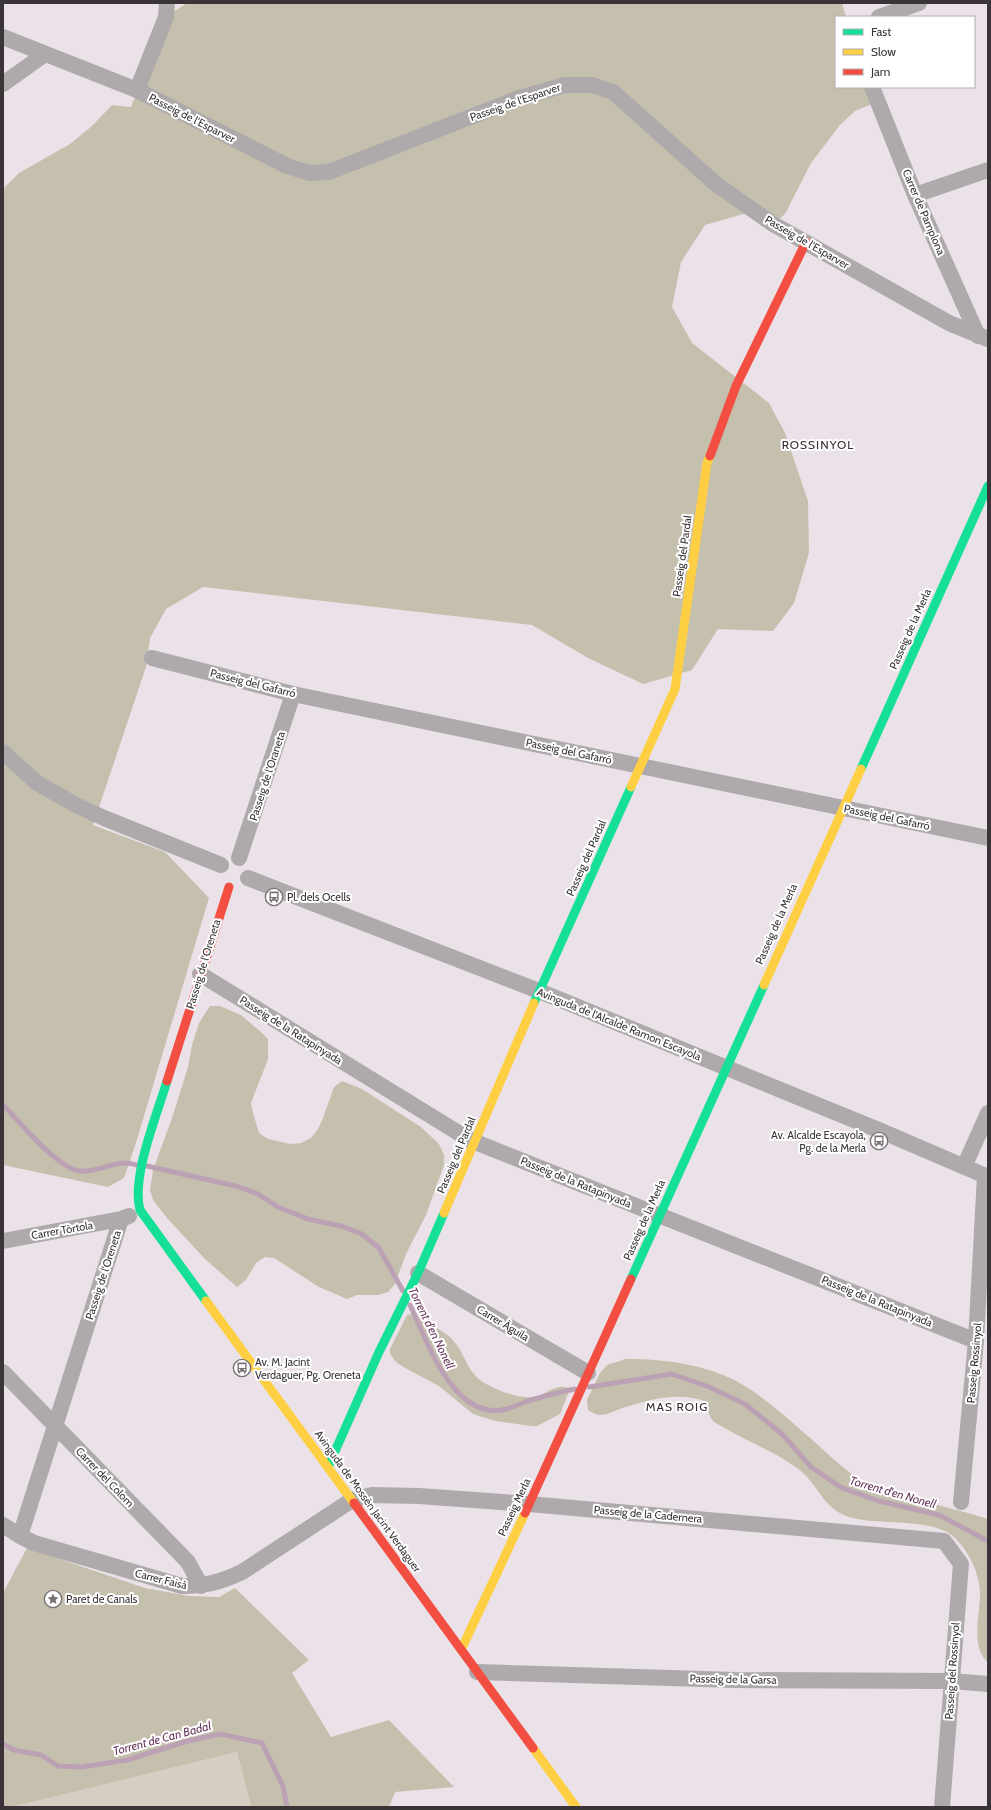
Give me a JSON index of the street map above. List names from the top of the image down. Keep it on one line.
{"streets":{"street":["Passeig de l'Esparver","Carrer de Pamplona","Passeig del Pardal","Passeig de la Merla","Passeig del Gafarró","Passeig de l'Oraneta","Passeig de l'Oreneta","Avinguda de l'Alcalde Ramon Escayola","Passeig de la Ratapinyada","Carrer Tòrtola","Carrer Àguila","Passeig Rossinyol","Carrer del Colom","Avinguda de Mossèn Jacint Verdaguer","Passeig Merla","Passeig de la Cadernera","Carrer Faisà","Passeig del Rossinyol","Passeig de la Garsa"]},"crossings":[["Passeig de l'Esparver","Carrer de Pamplona"],["Passeig de l'Esparver","Passeig del Pardal"],["Passeig del Pardal","Passeig del Gafarró"],["Passeig del Pardal","Avinguda de l'Alcalde Ramon Escayola"],["Passeig del Pardal","Passeig de la Ratapinyada"],["Passeig del Pardal","Carrer Àguila"],["Passeig del Pardal","Avinguda de Mossèn Jacint Verdaguer"],["Passeig de la Merla","Passeig del Gafarró"],["Passeig de la Merla","Avinguda de l'Alcalde Ramon Escayola"],["Passeig de la Merla","Passeig de la Ratapinyada"],["Passeig de la Merla","Carrer Àguila"],["Passeig de la Merla","Passeig Merla"],["Passeig del Gafarró","Passeig de l'Oraneta"],["Passeig de l'Oraneta","Passeig de l'Oreneta"],["Passeig de l'Oraneta","Avinguda de l'Alcalde Ramon Escayola"],["Passeig de l'Oreneta","Avinguda de l'Alcalde Ramon Escayola"],["Passeig de l'Oreneta","Passeig de la Ratapinyada"],["Passeig de l'Oreneta","Carrer Tòrtola"],["Passeig de l'Oreneta","Carrer del Colom"],["Passeig de l'Oreneta","Avinguda de Mossèn Jacint Verdaguer"],["Passeig de l'Oreneta","Carrer Faisà"],["Avinguda de l'Alcalde Ramon Escayola","Passeig Rossinyol"],["Passeig de la Ratapinyada","Passeig Rossinyol"],["Carrer Àguila","Passeig Merla"],["Carrer del Colom","Carrer Faisà"],["Avinguda de Mossèn Jacint Verdaguer","Passeig Merla"],["Avinguda de Mossèn Jacint Verdaguer","Passeig de la Cadernera"],["Avinguda de Mossèn Jacint Verdaguer","Carrer Faisà"],["Avinguda de Mossèn Jacint Verdaguer","Passeig de la Garsa"],["Passeig Merla","Passeig de la Cadernera"],["Passeig de la Cadernera","Carrer Faisà"],["Passeig de la Cadernera","Passeig del Rossinyol"],["Passeig del Rossinyol","Passeig de la Garsa"]],"districts":["ROSSINYOL","MAS ROIG"],"water":["Torrent d'en Nonell","Torrent de Can Badal"],"places":{"bus stop":["Pl. dels Ocells","Av. Alcalde Escayola, Pg. de la Merla","Av. M. Jacint Verdaguer, Pg. Oreneta"],"place":["Paret de Canals"]},"legend":["Fast","Slow","Jam"]}
